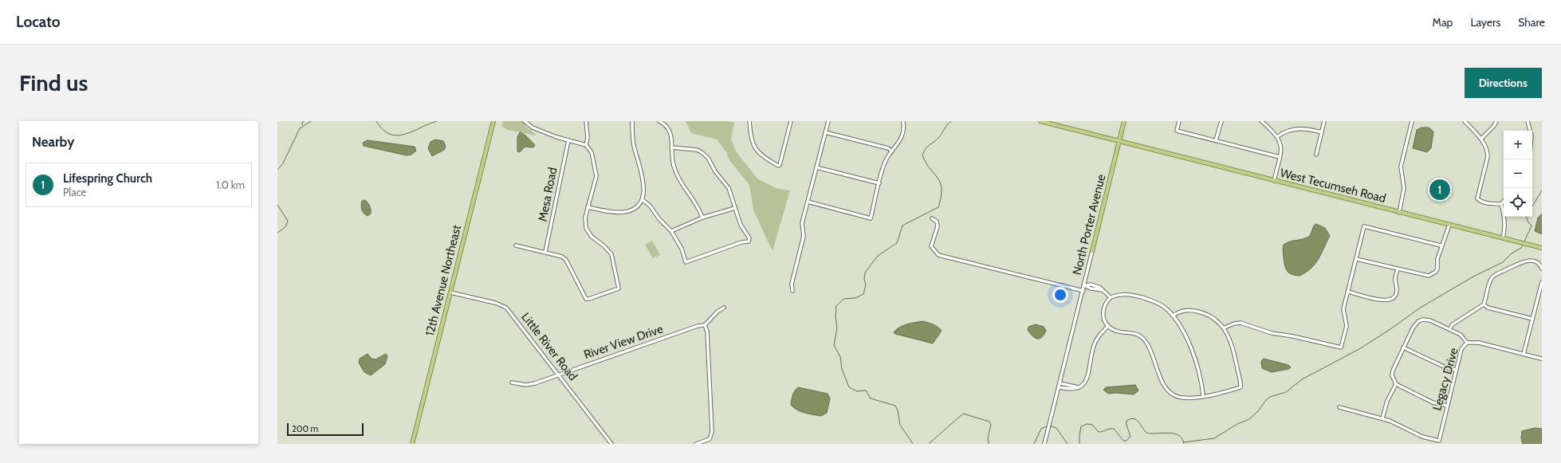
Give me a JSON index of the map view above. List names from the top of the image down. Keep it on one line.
{"streets":{"main road":["West Tecumseh Road","North Porter Avenue","12th Avenue Northeast"],"street":["Mesa Road","River View Drive","Little River Road","Legacy Drive"]},"crossings":[["West Tecumseh Road","North Porter Avenue"],["12th Avenue Northeast","Little River Road"],["River View Drive","Little River Road"]],"scale_bar":"200 m","page":{"header":"Locato","nav":["Map","Layers","Share"],"buttons":"Directions","title":"Find us","heading":"Nearby","map_buttons":["+","−"],"list":[{"mark":"1","name":"Lifespring Church","note":"Place","value":"1.0 km"}],"pins":"1","scale":"200 m"}}
